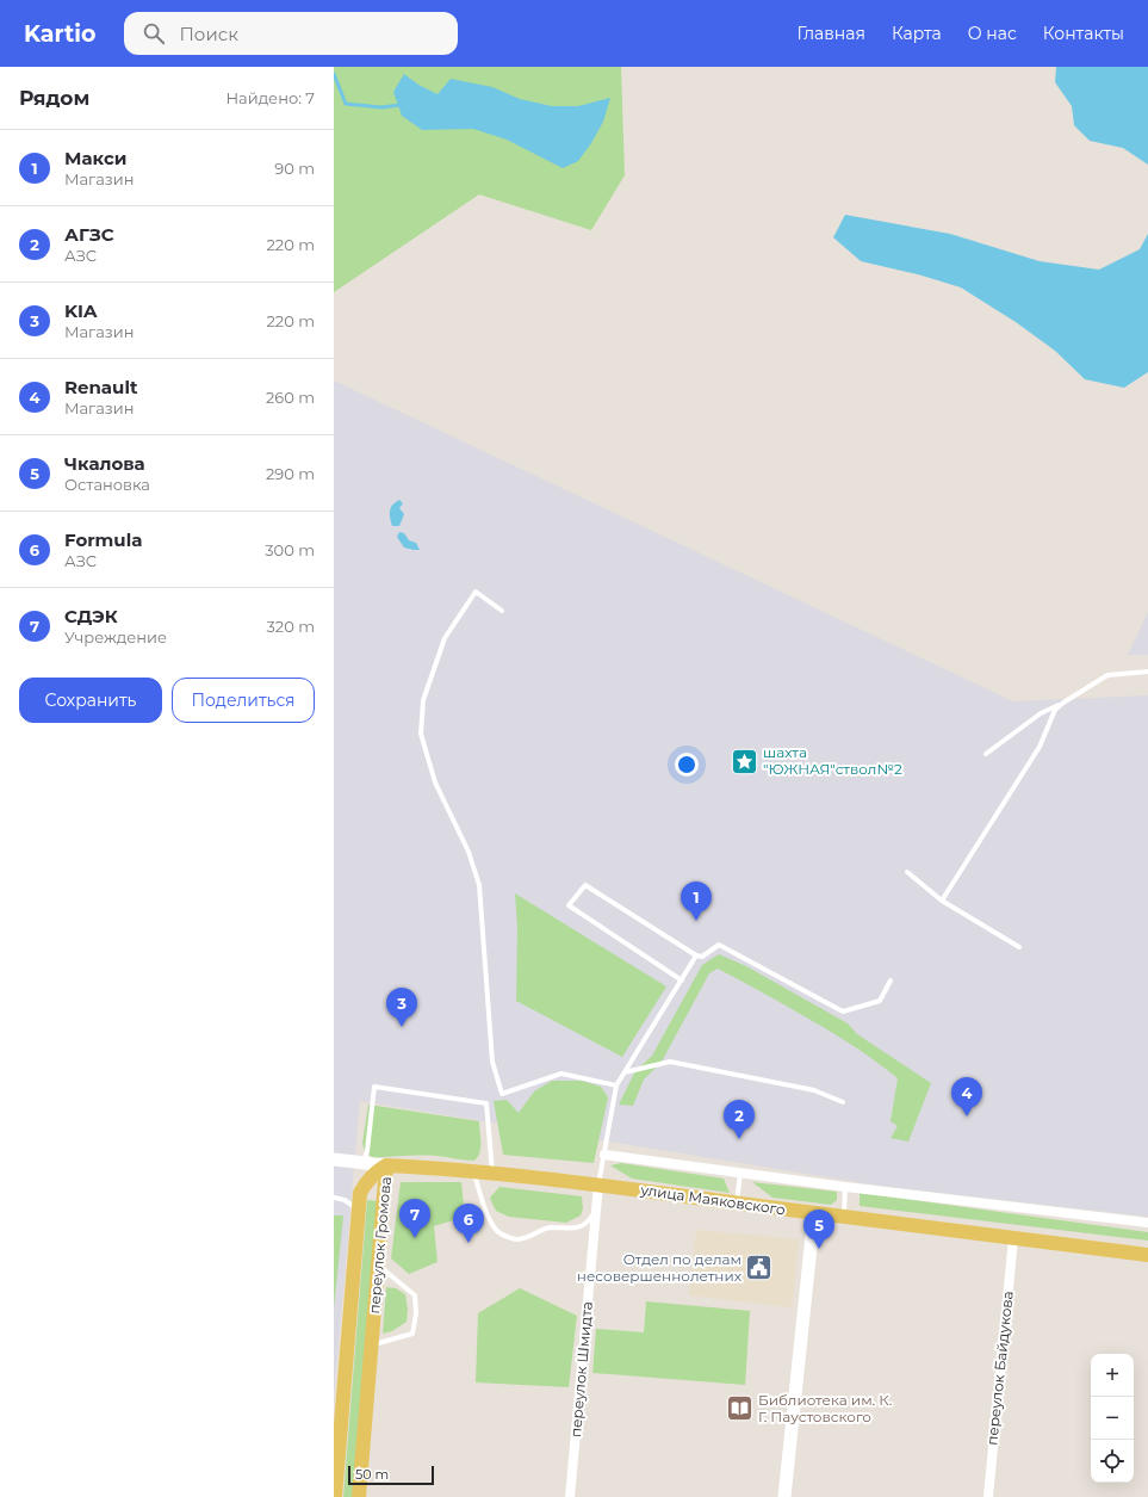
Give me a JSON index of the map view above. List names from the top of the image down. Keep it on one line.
{"streets":{"main road":["улица Маяковского","переулок Громова"],"street":["переулок Байдукова","переулок Шмидта"]},"crossings":[["улица Маяковского","переулок Громова"],["улица Маяковского","переулок Байдукова"],["улица Маяковского","переулок Шмидта"]],"places":{"place":["шахта \"ЮЖНАЯ\"ствол№2"],"public building":["Отдел по делам несовершеннолетних"],"library":["Библиотека им. К. Г. Паустовского"]},"scale_bar":"50 m","page":{"header":"Kartio","search":"Поиск","nav":["Главная","Карта","О нас","Контакты"],"heading":["Рядом","Найдено: 7"],"list":[{"mark":"1","name":"Макси","note":"Магазин","value":"90 m"},{"mark":"2","name":"АГЗС","note":"АЗС","value":"220 m"},{"mark":"3","name":"KIA","note":"Магазин","value":"220 m"},{"mark":"4","name":"Renault","note":"Магазин","value":"260 m"},{"mark":"5","name":"Чкалова","note":"Остановка","value":"290 m"},{"mark":"6","name":"Formula","note":"АЗС","value":"300 m"},{"mark":"7","name":"СДЭК","note":"Учреждение","value":"320 m"}],"buttons":["Сохранить","Поделиться"],"pins":["1","3","4","2","7","6","5"],"map_buttons":["+","−"],"scale":"50 m"}}
